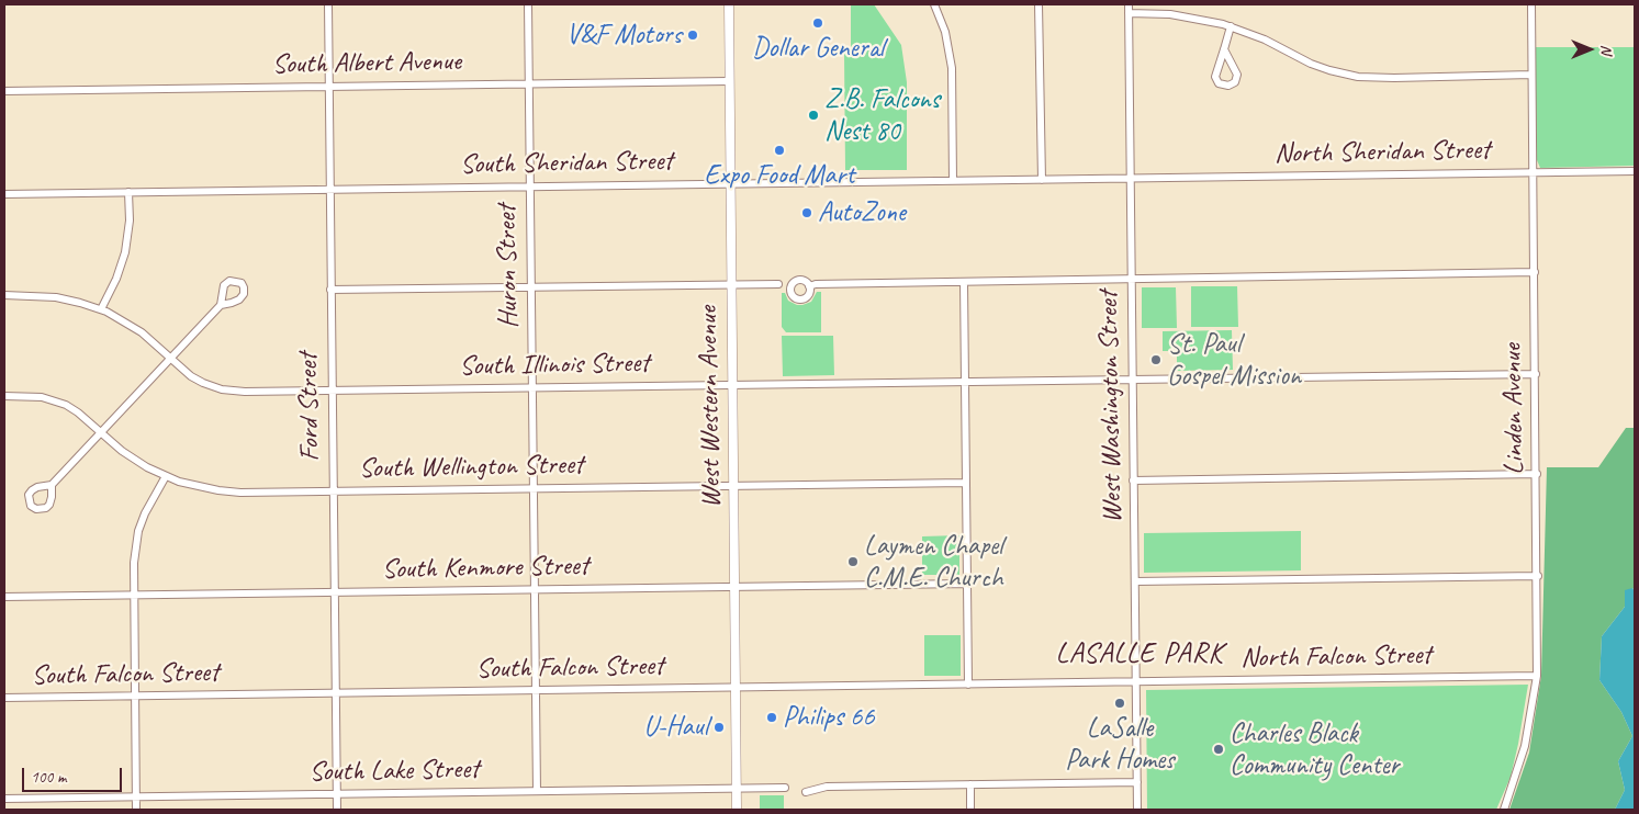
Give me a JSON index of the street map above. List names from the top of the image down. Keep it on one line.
{"streets":{"main road":["West Western Avenue"],"street":["South Albert Avenue","North Sheridan Street","South Sheridan Street","Huron Street","South Illinois Street","Ford Street","West Washington Street","Linden Avenue","South Wellington Street","South Kenmore Street","North Falcon Street","South Falcon Street","South Lake Street"]},"crossings":[["South Albert Avenue","Huron Street"],["South Albert Avenue","Ford Street"],["South Albert Avenue","West Western Avenue"],["North Sheridan Street","South Sheridan Street"],["North Sheridan Street","West Washington Street"],["North Sheridan Street","Linden Avenue"],["South Sheridan Street","Huron Street"],["South Sheridan Street","Ford Street"],["South Sheridan Street","West Western Avenue"],["South Sheridan Street","West Washington Street"],["Huron Street","South Illinois Street"],["Huron Street","South Wellington Street"],["Huron Street","South Kenmore Street"],["Huron Street","South Falcon Street"],["Huron Street","South Lake Street"],["South Illinois Street","Ford Street"],["South Illinois Street","West Western Avenue"],["South Illinois Street","West Washington Street"],["South Illinois Street","Linden Avenue"],["Ford Street","South Wellington Street"],["Ford Street","South Kenmore Street"],["Ford Street","South Falcon Street"],["Ford Street","South Lake Street"],["West Western Avenue","South Wellington Street"],["West Western Avenue","South Kenmore Street"],["West Western Avenue","South Falcon Street"],["West Western Avenue","South Lake Street"],["West Washington Street","North Falcon Street"],["West Washington Street","South Falcon Street"],["Linden Avenue","North Falcon Street"],["North Falcon Street","South Falcon Street"]],"districts":["LASALLE PARK"],"places":["Dollar General","V&F Motors","Z.B. Falcons Nest 80","Expo Food Mart","AutoZone","St. Paul Gospel Mission","Laymen Chapel C.M.E. Church","LaSalle Park Homes","Philips 66","U-Haul","Charles Black Community Center"],"scale_bar":"100 m","north":"right"}
